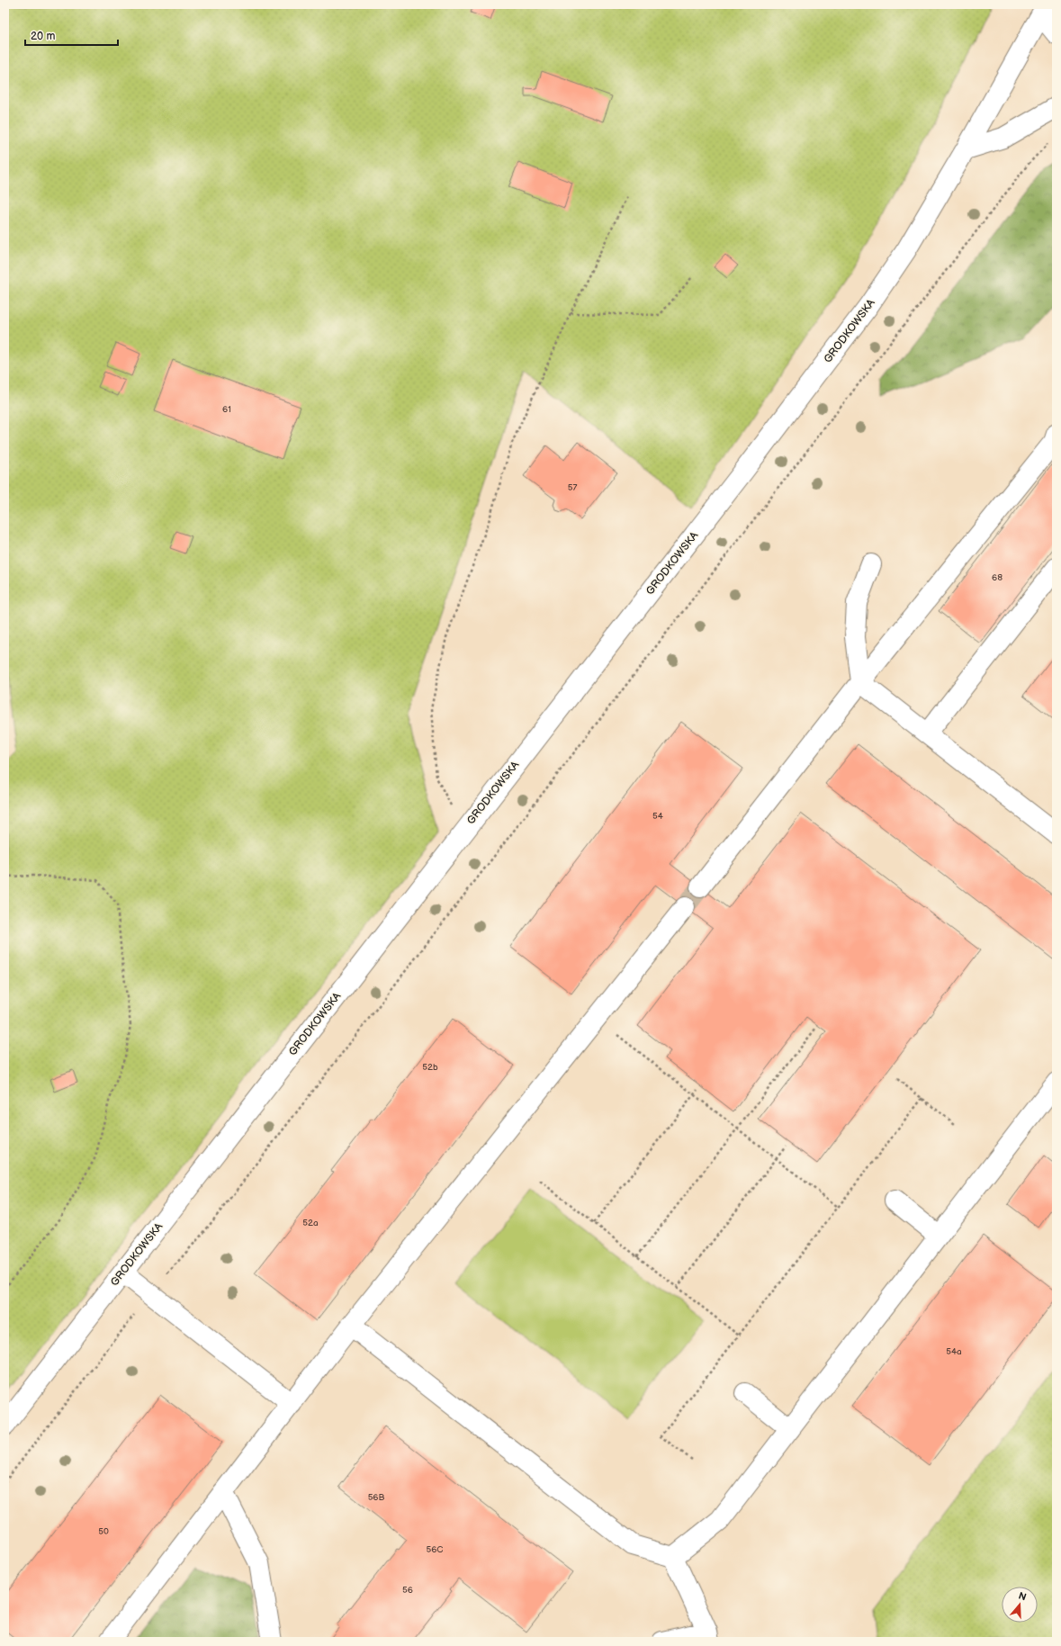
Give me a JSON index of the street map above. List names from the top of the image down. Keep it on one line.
{"streets":{"main road":["GRODKOWSKA"]},"house_numbers":["61","57","68","54","52b","52a","54a","56B","50","56C","56"],"scale_bar":"20 m","north":"top"}
